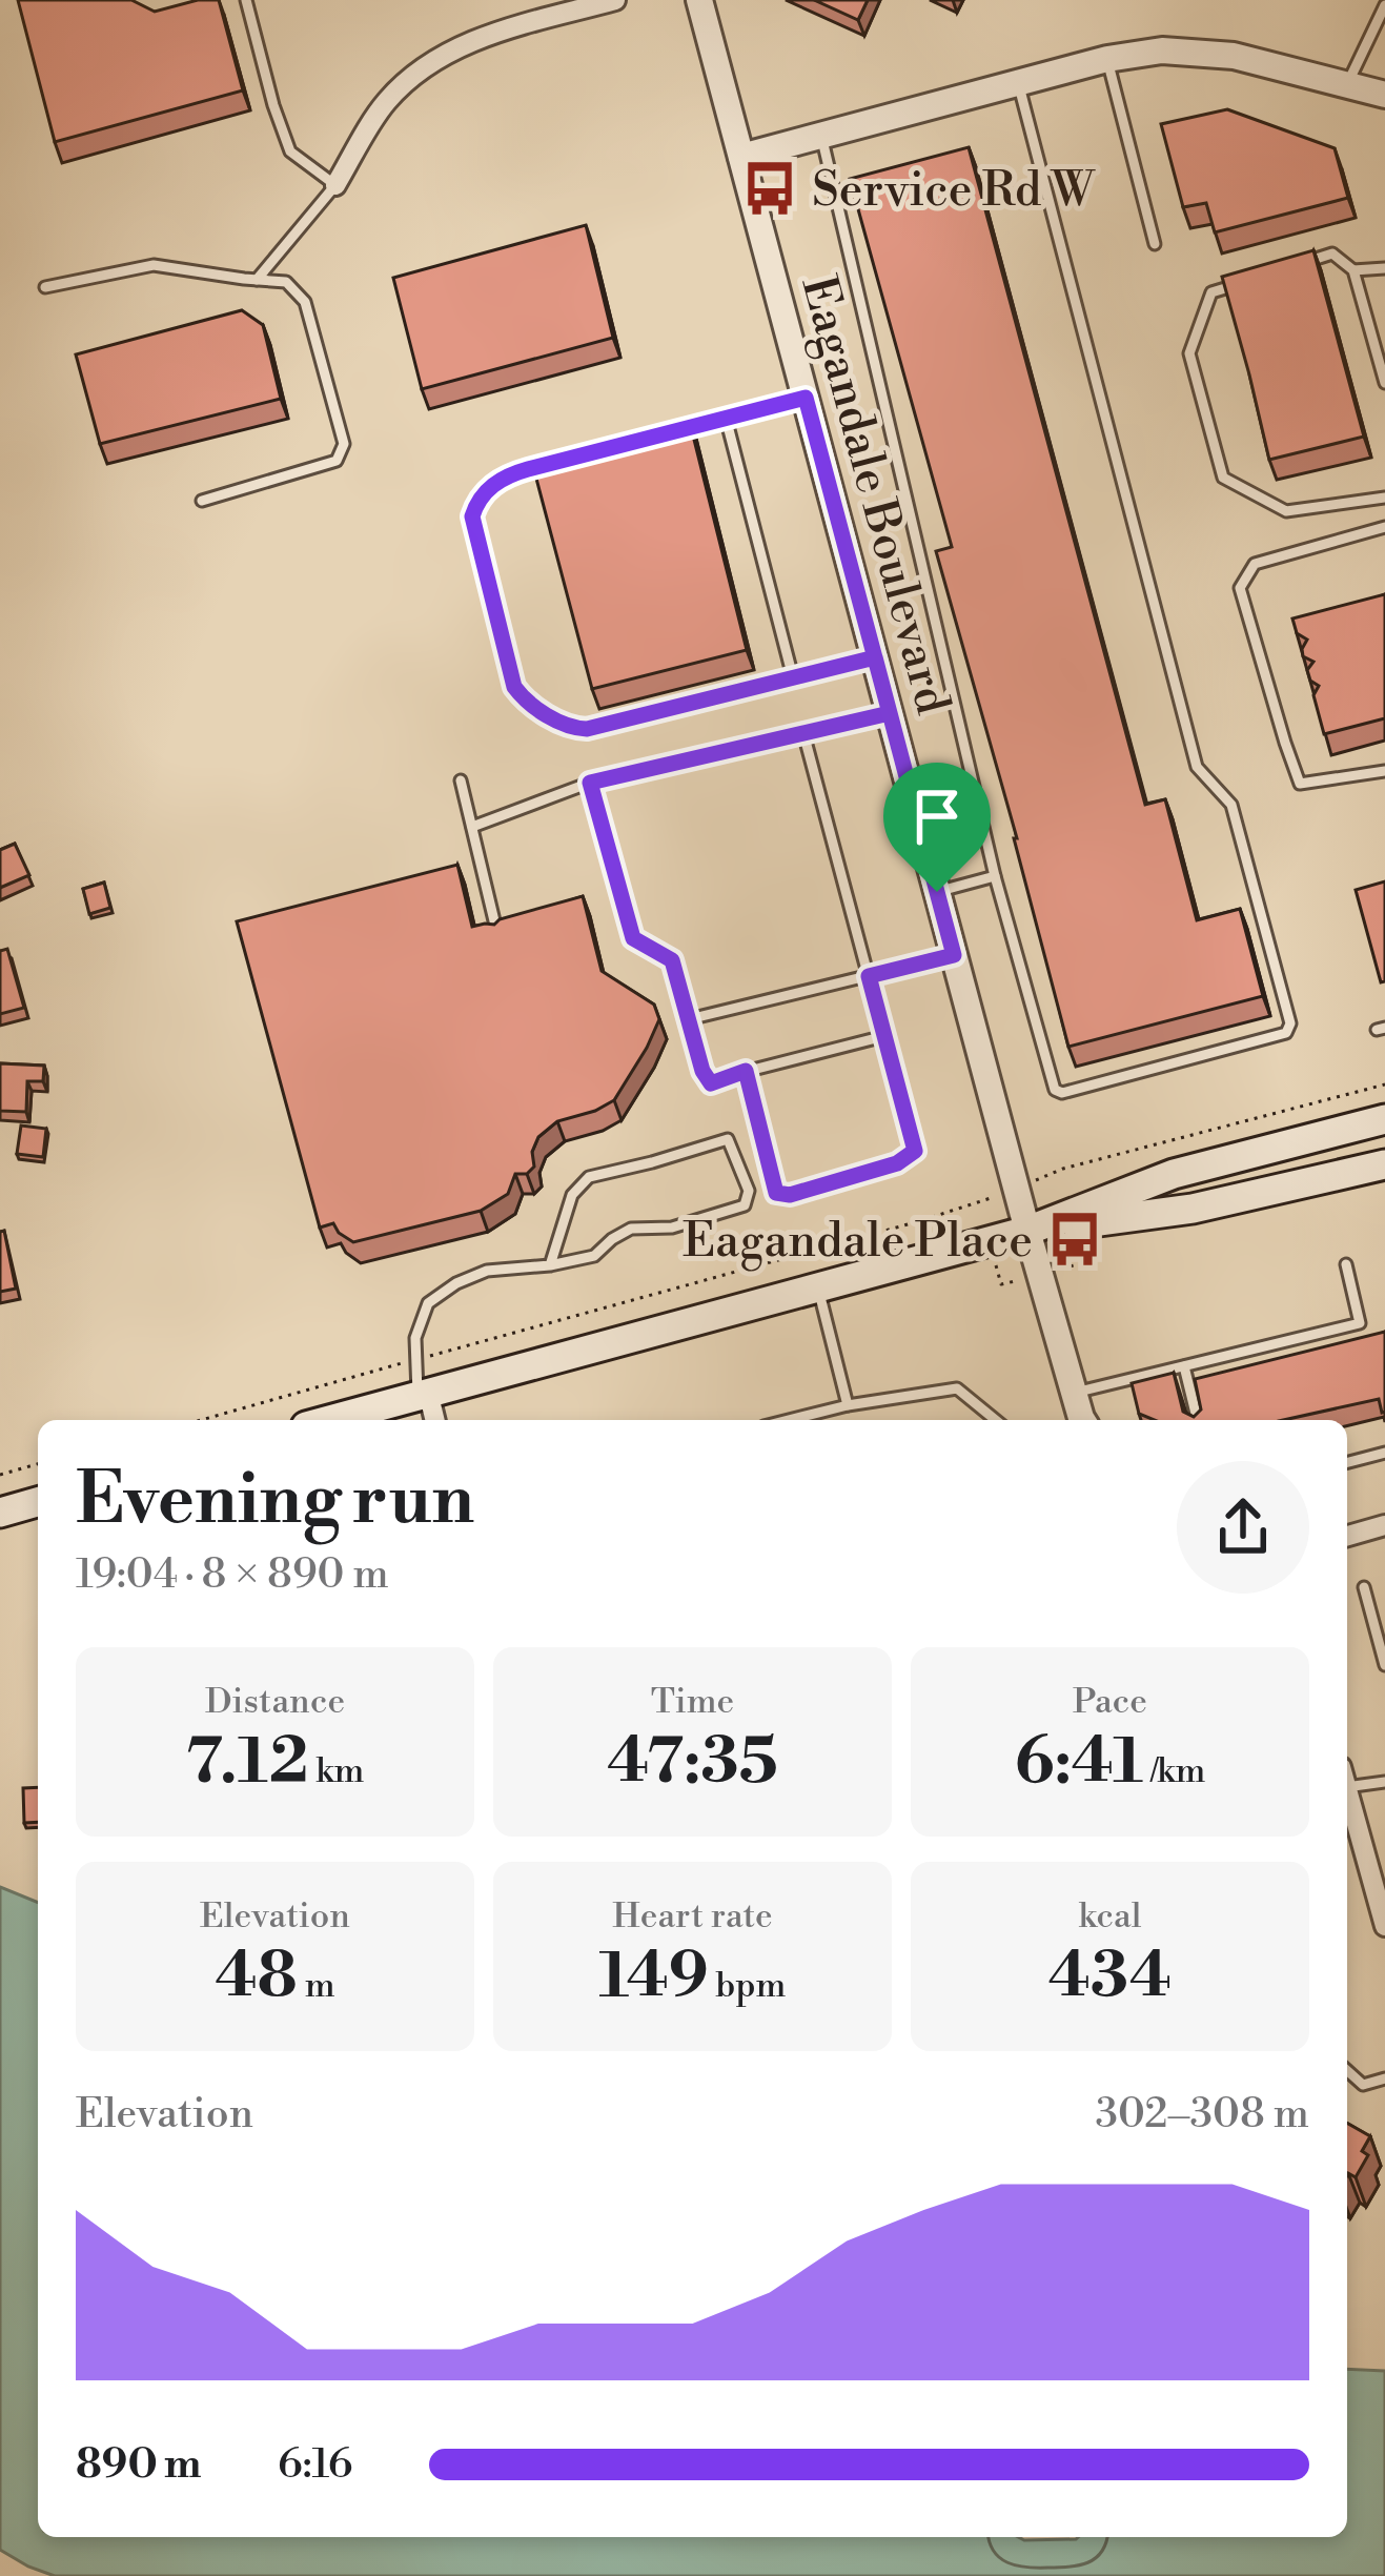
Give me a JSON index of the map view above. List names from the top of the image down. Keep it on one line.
{"streets":{"street":["Eagandale Boulevard"]},"places":{"bus stop":["Service Rd W","Eagandale Place"]},"page":{"heading":["Evening run","19:04 · 8 × 890 m"],"stats":[["Distance","7.12 km"],["Time","47:35"],["Pace","6:41 /km"],["Elevation","48 m"],["Heart rate","149 bpm"],["kcal","434"]],"chart":["Elevation","302–308 m"],"list":[{"name":"890 m","note":"6:16"}]}}
